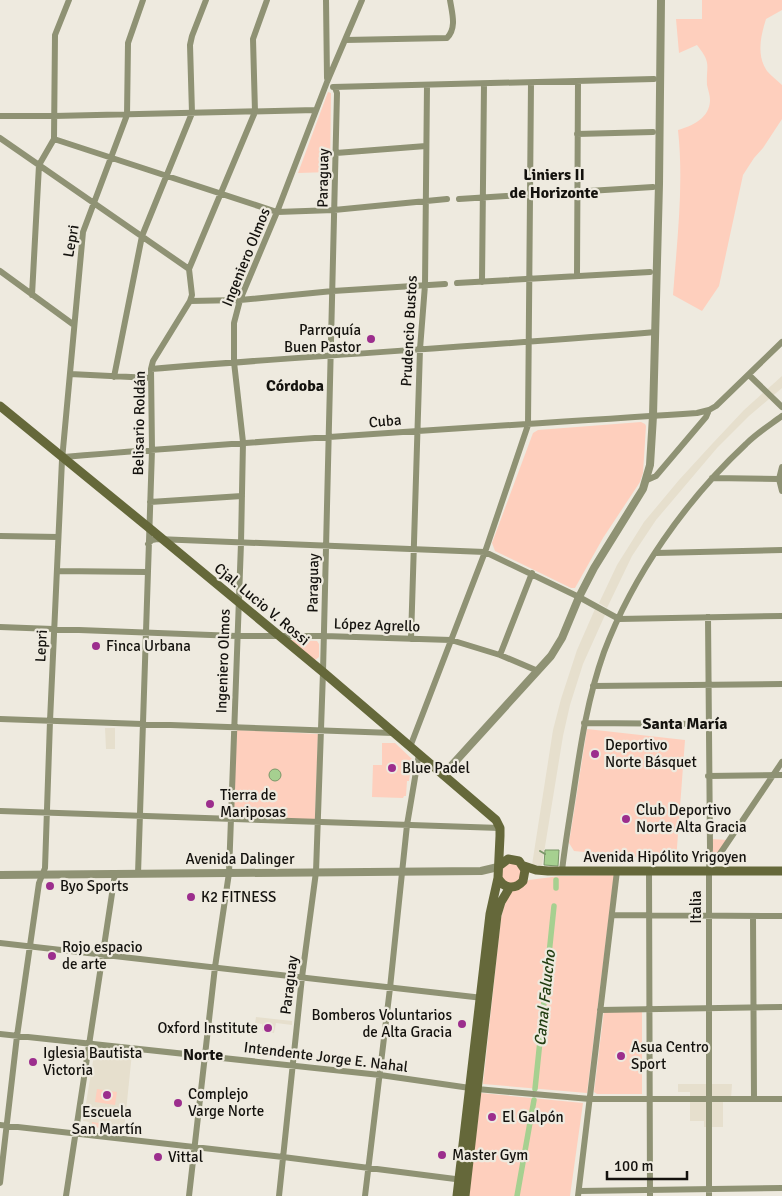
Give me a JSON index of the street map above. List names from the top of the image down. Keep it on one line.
{"streets":{"main road":["Cjal. Lucio V. Rossi","Avenida Hipólito Yrigoyen"],"street":["Paraguay","Lepri","Ingeniero Olmos","Prudencio Bustos","Cuba","Belisario Roldán","López Agrello","Avenida Dalinger","Italia","Intendente Jorge E. Nahal"]},"crossings":[["Paraguay","Cuba"],["Paraguay","Cjal. Lucio V. Rossi"],["Paraguay","López Agrello"],["Paraguay","Avenida Dalinger"],["Paraguay","Intendente Jorge E. Nahal"],["Lepri","Cuba"],["Lepri","Cjal. Lucio V. Rossi"],["Lepri","López Agrello"],["Lepri","Avenida Dalinger"],["Lepri","Intendente Jorge E. Nahal"],["Ingeniero Olmos","Cuba"],["Ingeniero Olmos","Cjal. Lucio V. Rossi"],["Ingeniero Olmos","López Agrello"],["Ingeniero Olmos","Avenida Dalinger"],["Ingeniero Olmos","Intendente Jorge E. Nahal"],["Prudencio Bustos","Cuba"],["Prudencio Bustos","López Agrello"],["Cuba","Belisario Roldán"],["Cuba","Cjal. Lucio V. Rossi"],["Belisario Roldán","Cjal. Lucio V. Rossi"],["Belisario Roldán","López Agrello"],["Belisario Roldán","Avenida Dalinger"],["Cjal. Lucio V. Rossi","López Agrello"],["Cjal. Lucio V. Rossi","Avenida Hipólito Yrigoyen"],["Cjal. Lucio V. Rossi","Avenida Dalinger"],["Avenida Hipólito Yrigoyen","Avenida Dalinger"],["Avenida Hipólito Yrigoyen","Italia"],["Italia","Intendente Jorge E. Nahal"]],"districts":["Liniers II de Horizonte","Córdoba","Santa María","Norte"],"water":["Canal Falucho"],"places":["Parroquía Buen Pastor","Finca Urbana","Deportivo Norte Básquet","Blue Padel","Tierra de Mariposas","Club Deportivo Norte Alta Gracia","Byo Sports","K2 FITNESS","Rojo espacio de arte","Bomberos Voluntarios de Alta Gracia","Oxford Institute","Asua Centro Sport","Iglesia Bautista Victoria","Escuela San Martín","Complejo Varge Norte","El Galpón","Master Gym","Vittal"],"scale_bar":"100 m"}
